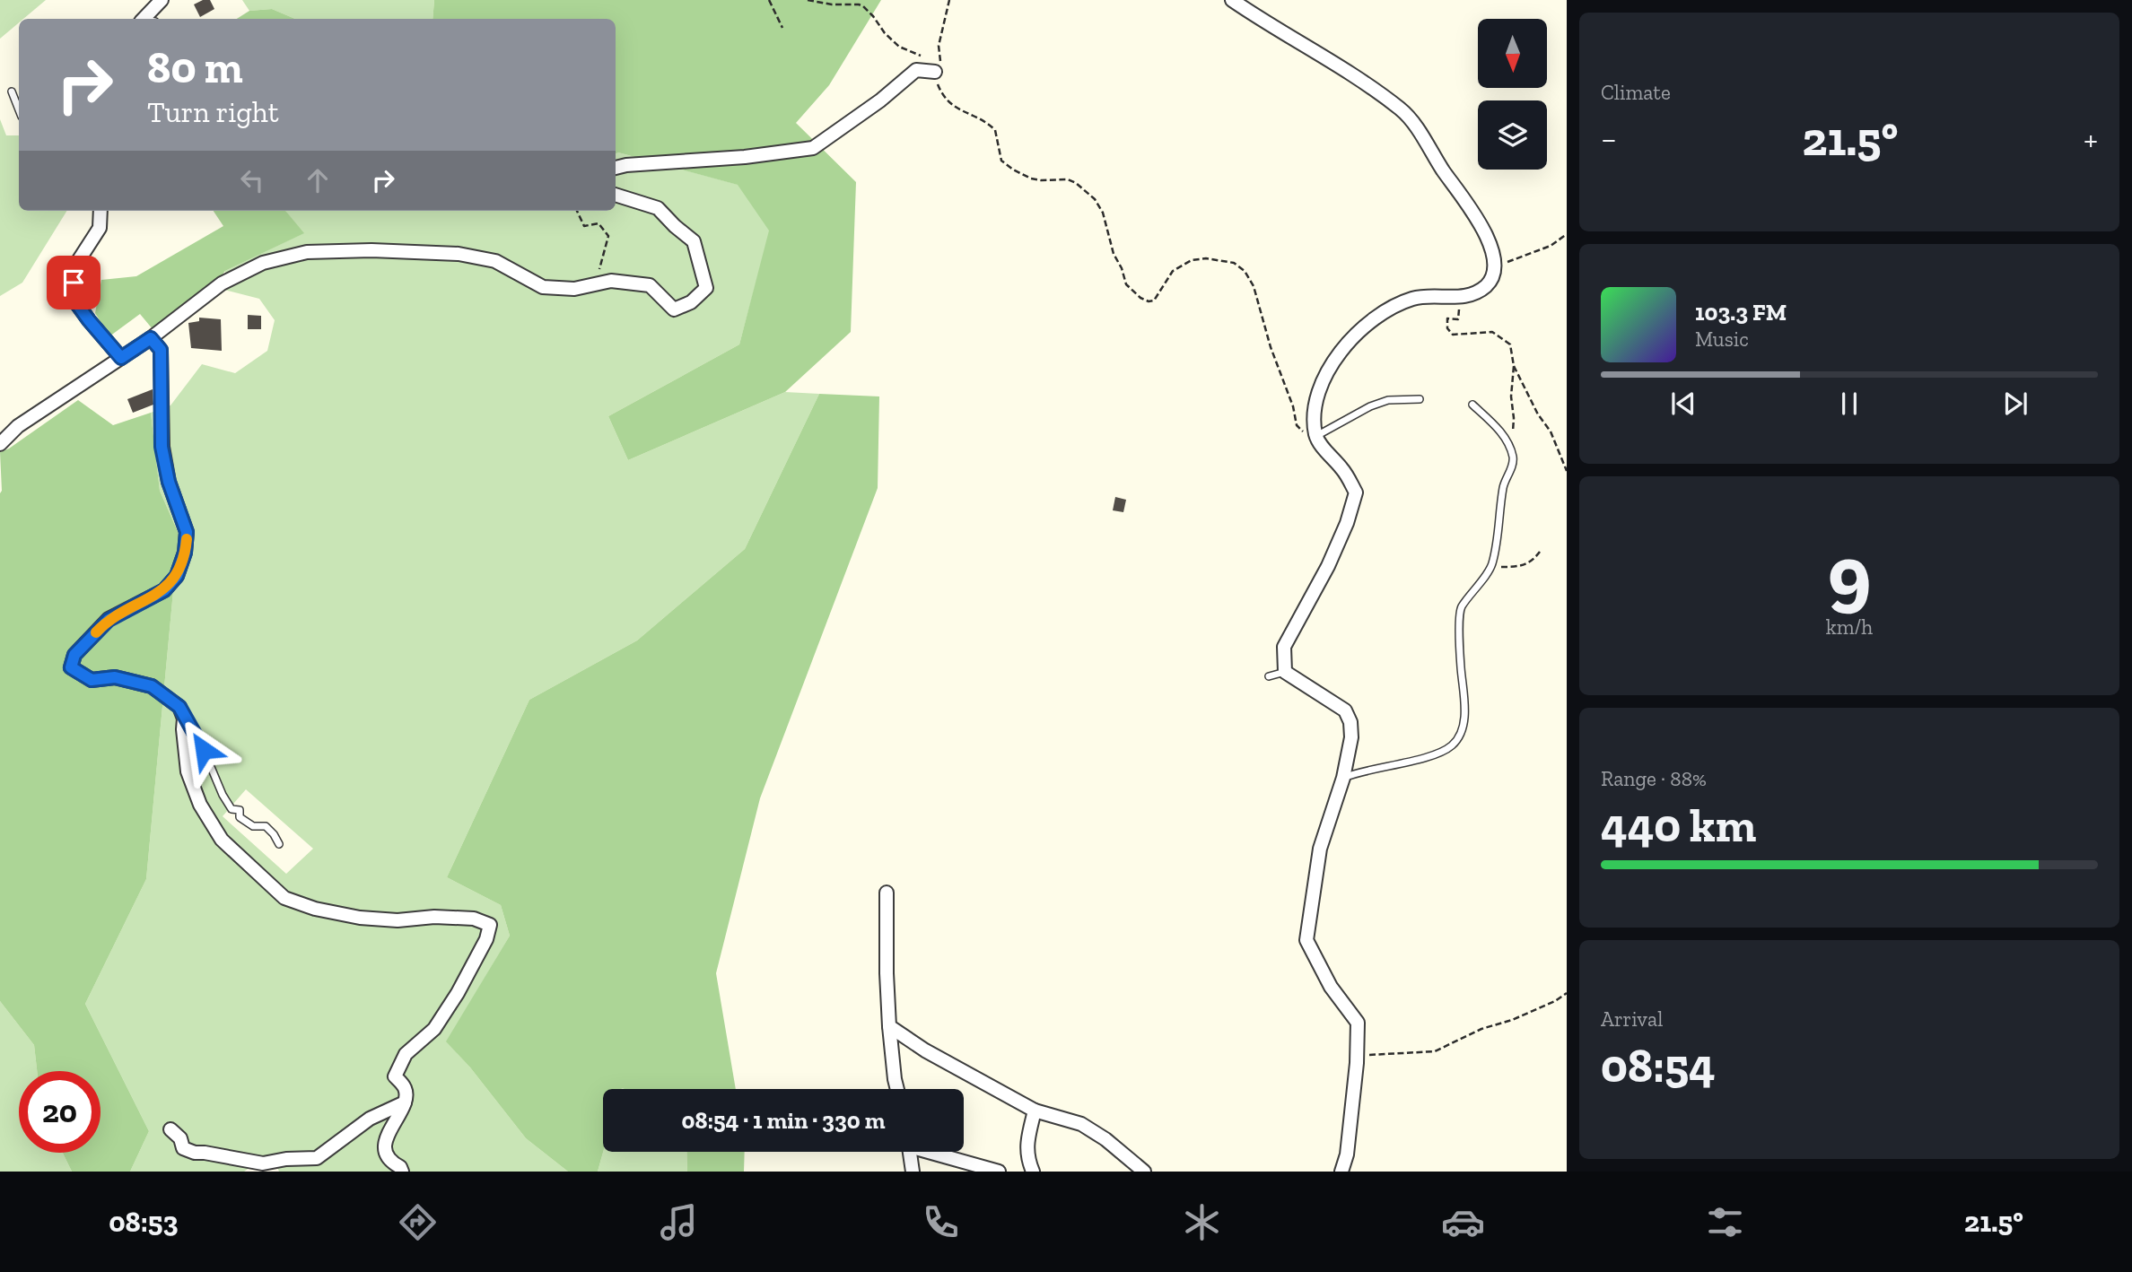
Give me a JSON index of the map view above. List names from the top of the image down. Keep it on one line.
{"north":"bottom","page":{"tile":["Climate",["9","km/h"],["Range · 88%","440 km"],["Arrival","08:54"]],"turn":["80 m","Turn right"],"heat":["−","21.5°","+"],"song":["103.3 FM","Music"],"limit":"20","trip":"08:54 · 1 min · 330 m","tabs":["08:53","21.5°"]}}
